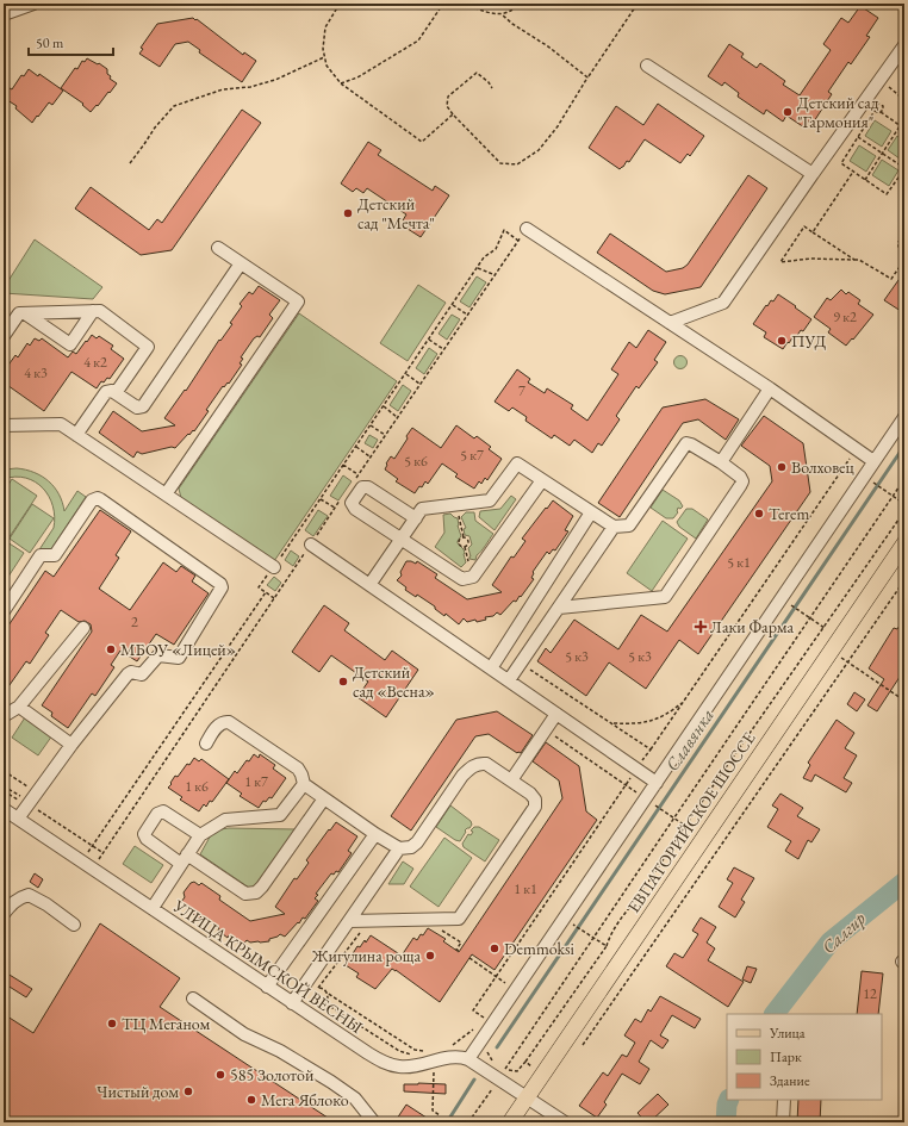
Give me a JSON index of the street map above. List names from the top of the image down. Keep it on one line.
{"streets":{"main road":["ЕВПАТОРИЙСКОЕ ШОССЕ"],"street":["УЛИЦА КРЫМСКОЙ ВЕСНЫ"]},"water":["Славянка","Салгир"],"places":{"other":["Детский сад \"Гармония\"","Детский сад \"Мечта\"","ПУД","Волховец","Terem","МБОУ «Лицей»","Детский сад «Весна»","Demmoksi","Жигулина роща","ТЦ Меганом","585 Золотой","Чистый дом","Мега Яблоко"],"health":["Лаки Фарма"]},"house_numbers":["9 к2","4 к2","4 к3","7","5 к7","5 к6","5 к1","2","5 к3","5 к3","1 к7","1 к6","1 к1","12"],"legend":["Улица","Парк","Здание"],"scale_bar":"50 m"}
